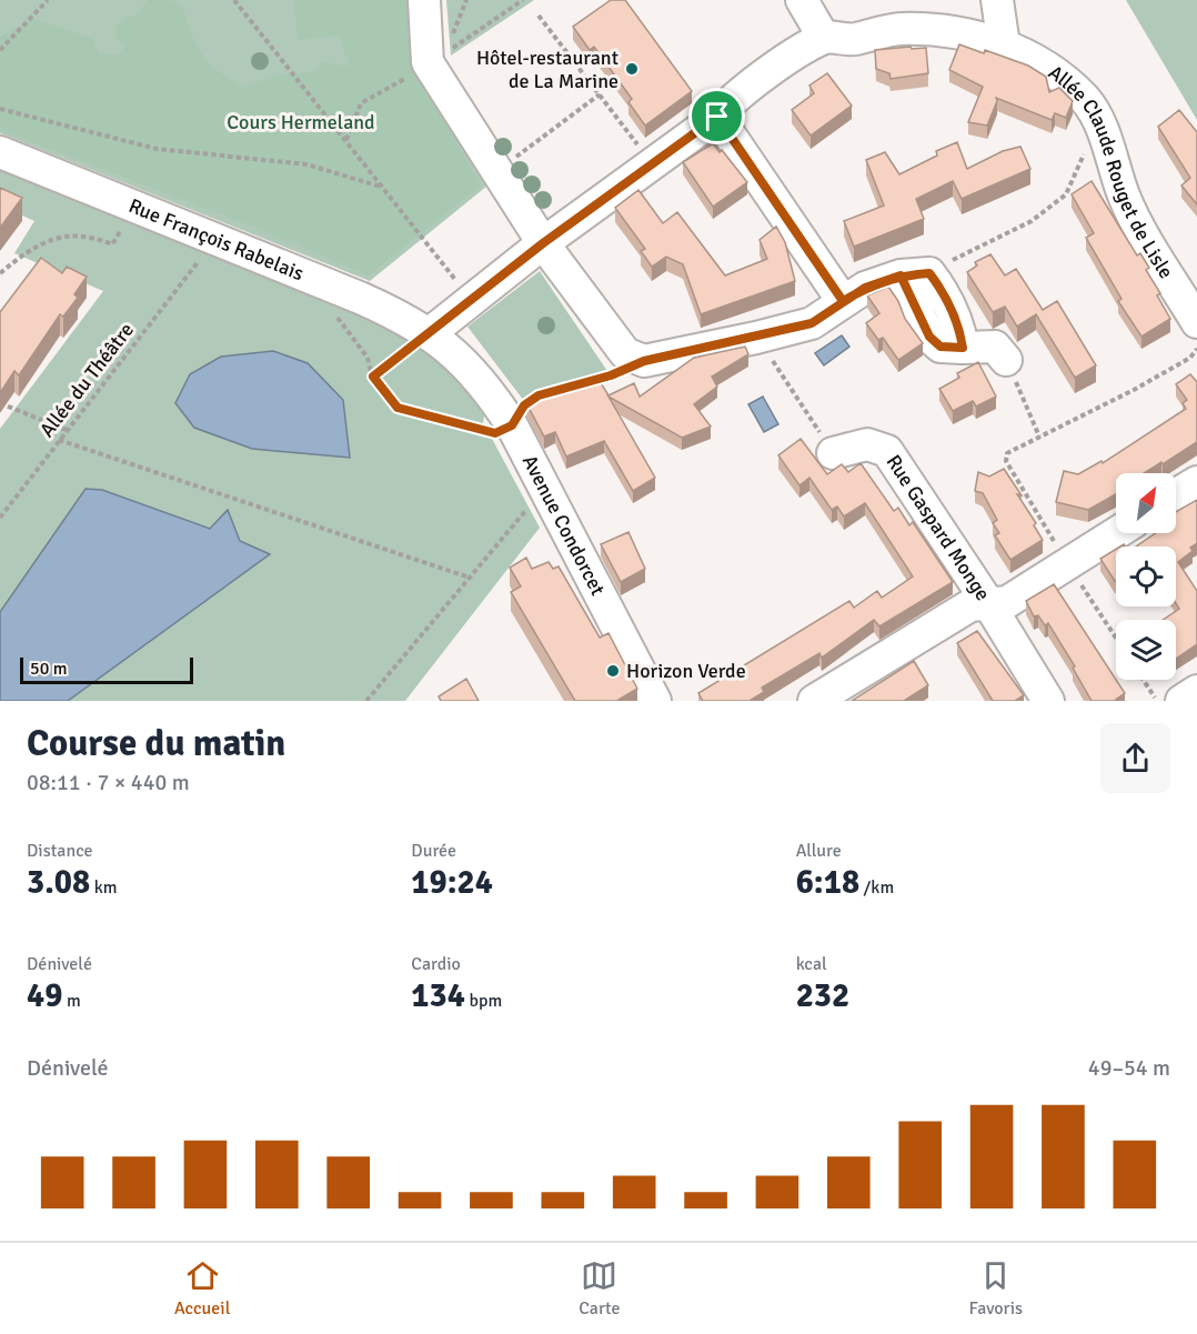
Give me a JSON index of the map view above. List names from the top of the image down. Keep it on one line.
{"streets":{"street":["Allée Claude Rouget de Lisle","Rue François Rabelais","Avenue Condorcet","Rue Gaspard Monge"],"path":["Allée du Théâtre"]},"crossings":[["Rue François Rabelais","Avenue Condorcet"]],"parks":["Cours Hermeland"],"places":["Hôtel-restaurant de La Marine","Horizon Verde"],"scale_bar":"50 m","north":"top right","page":{"scale":"50 m","heading":["Course du matin","08:11 · 7 × 440 m"],"stats":[["Distance","3.08 km"],["Durée","19:24"],["Allure","6:18 /km"],["Dénivelé","49 m"],["Cardio","134 bpm"],["kcal","232"]],"chart":["Dénivelé","49–54 m"],"tabs":["Accueil","Carte","Favoris"]}}
